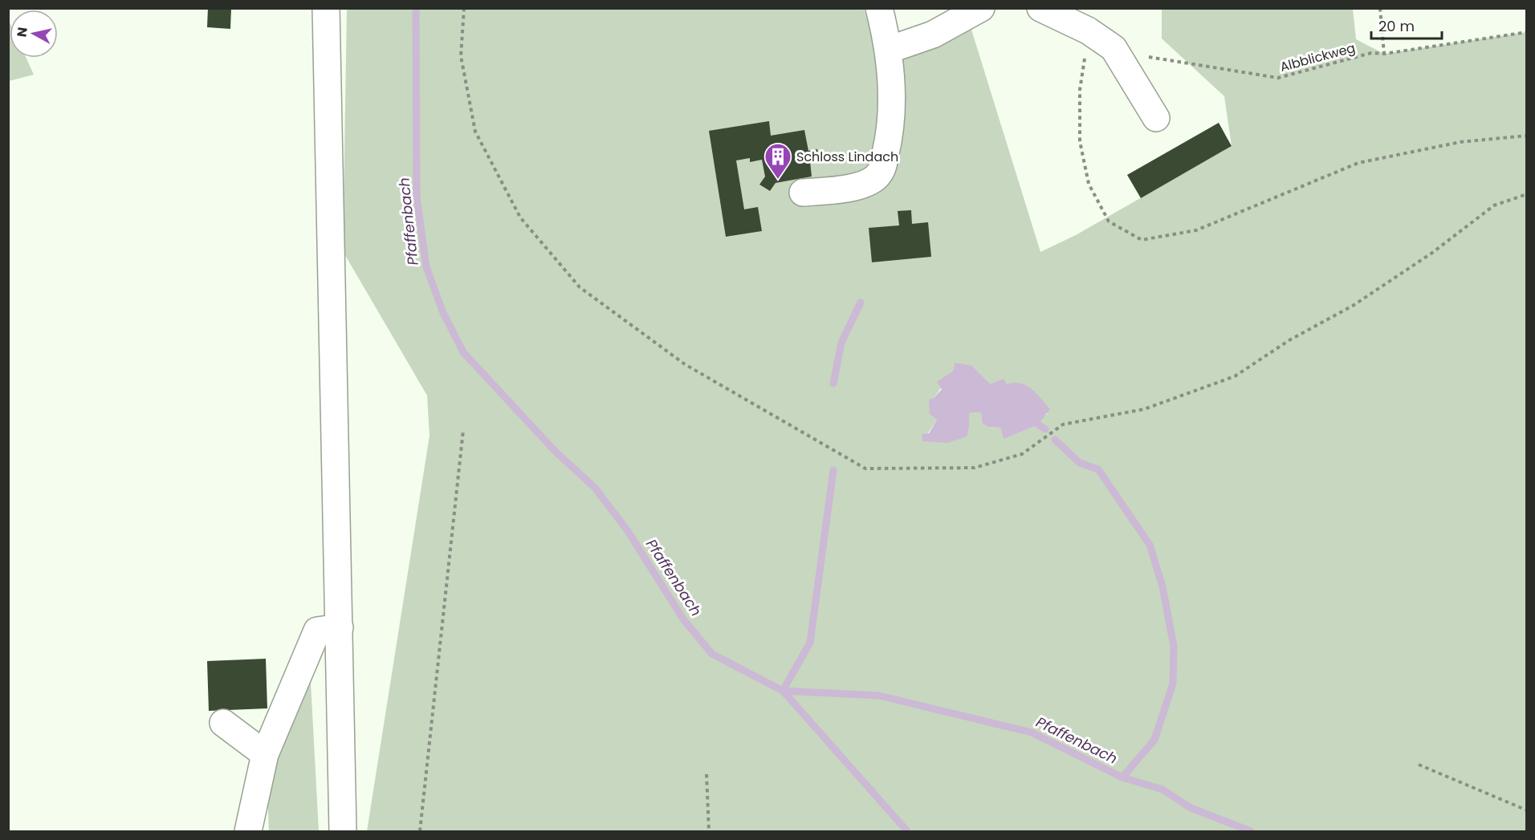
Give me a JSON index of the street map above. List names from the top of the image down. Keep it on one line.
{"streets":{"path":["Albblickweg"]},"water":["Pfaffenbach"],"places":{"building":["Schloss Lindach"]},"scale_bar":"20 m","north":"left"}
